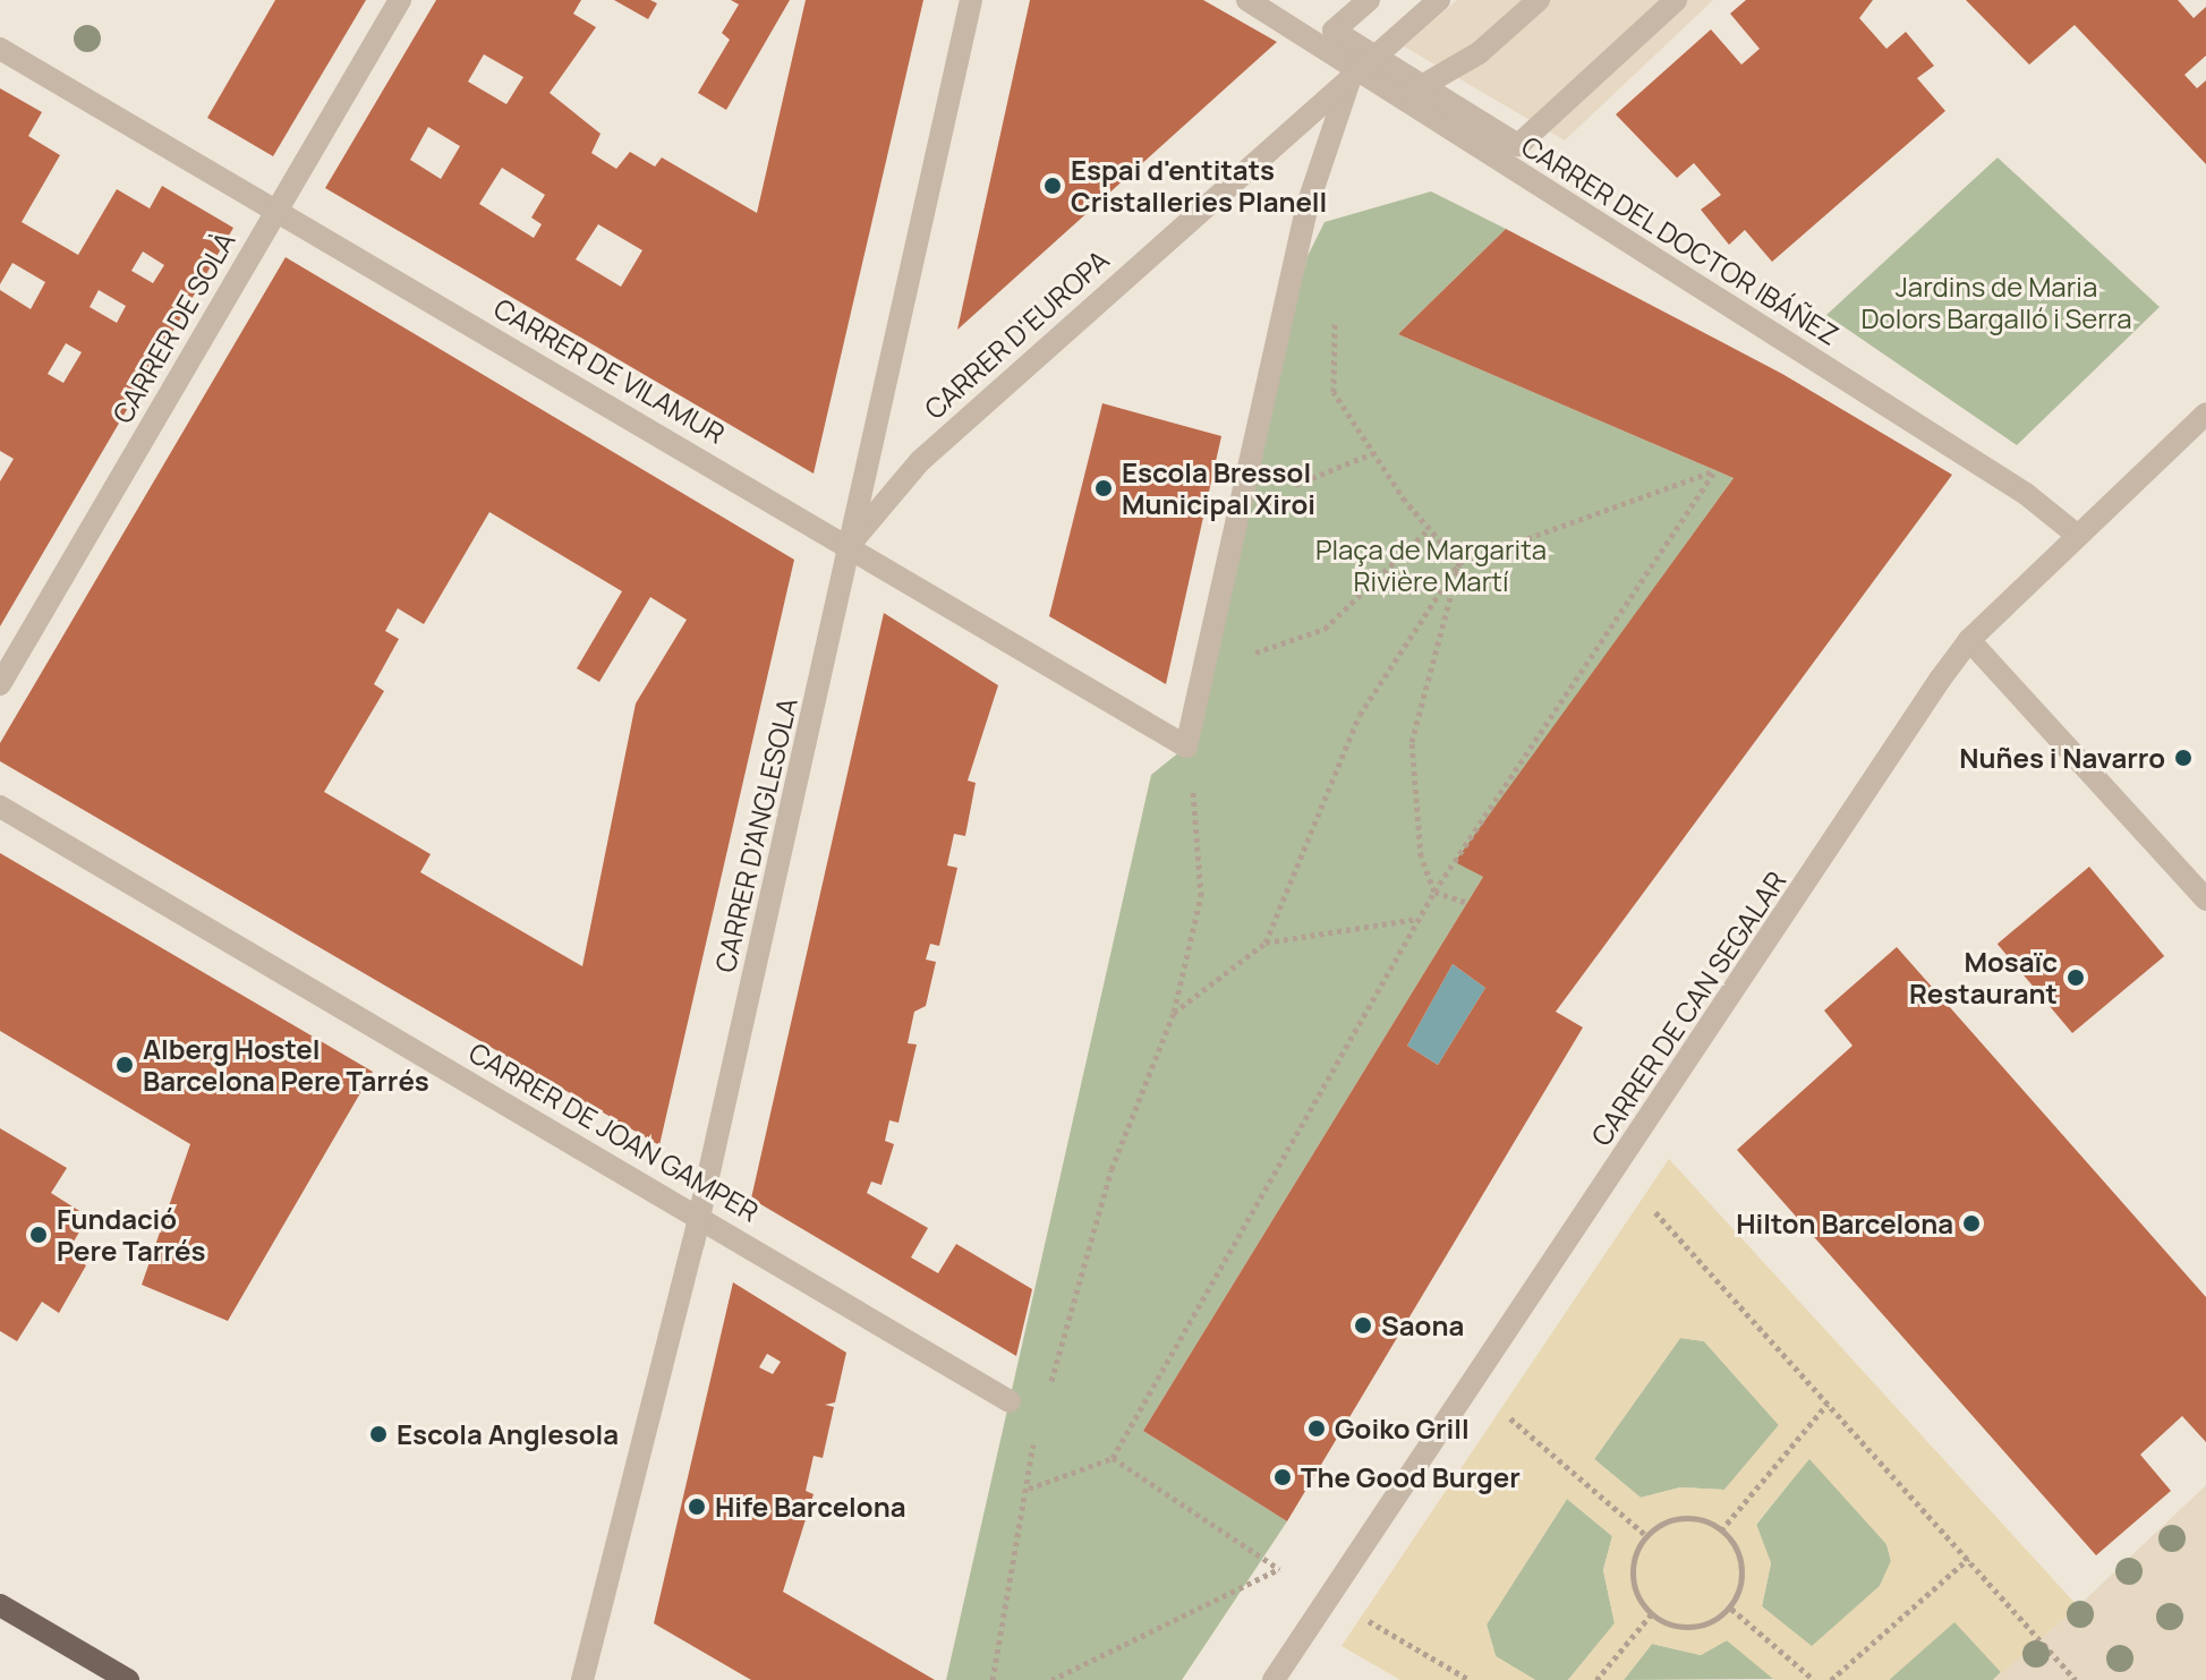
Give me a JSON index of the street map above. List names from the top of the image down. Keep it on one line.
{"streets":{"street":["CARRER DEL DOCTOR IBÁÑEZ","CARRER DE SOLÀ","CARRER D'EUROPA","CARRER DE VILAMUR","CARRER D'ANGLESOLA","CARRER DE CAN SEGALAR","CARRER DE JOAN GAMPER"]},"crossings":[["CARRER DEL DOCTOR IBÁÑEZ","CARRER D'EUROPA"],["CARRER DEL DOCTOR IBÁÑEZ","CARRER DE CAN SEGALAR"],["CARRER DE SOLÀ","CARRER DE VILAMUR"],["CARRER D'EUROPA","CARRER DE VILAMUR"],["CARRER D'EUROPA","CARRER D'ANGLESOLA"],["CARRER DE VILAMUR","CARRER D'ANGLESOLA"],["CARRER D'ANGLESOLA","CARRER DE JOAN GAMPER"]],"parks":["Jardins de Maria Dolors Bargalló i Serra","Plaça de Margarita Rivière Martí"],"places":["Espai d'entitats Cristalleries Planell","Escola Bressol Municipal Xiroi","Nuñes i Navarro","Mosaïc Restaurant","Alberg Hostel Barcelona Pere Tarrés","Hilton Barcelona","Fundació Pere Tarrés","Saona","Goiko Grill","Escola Anglesola","The Good Burger","Hife Barcelona"]}
